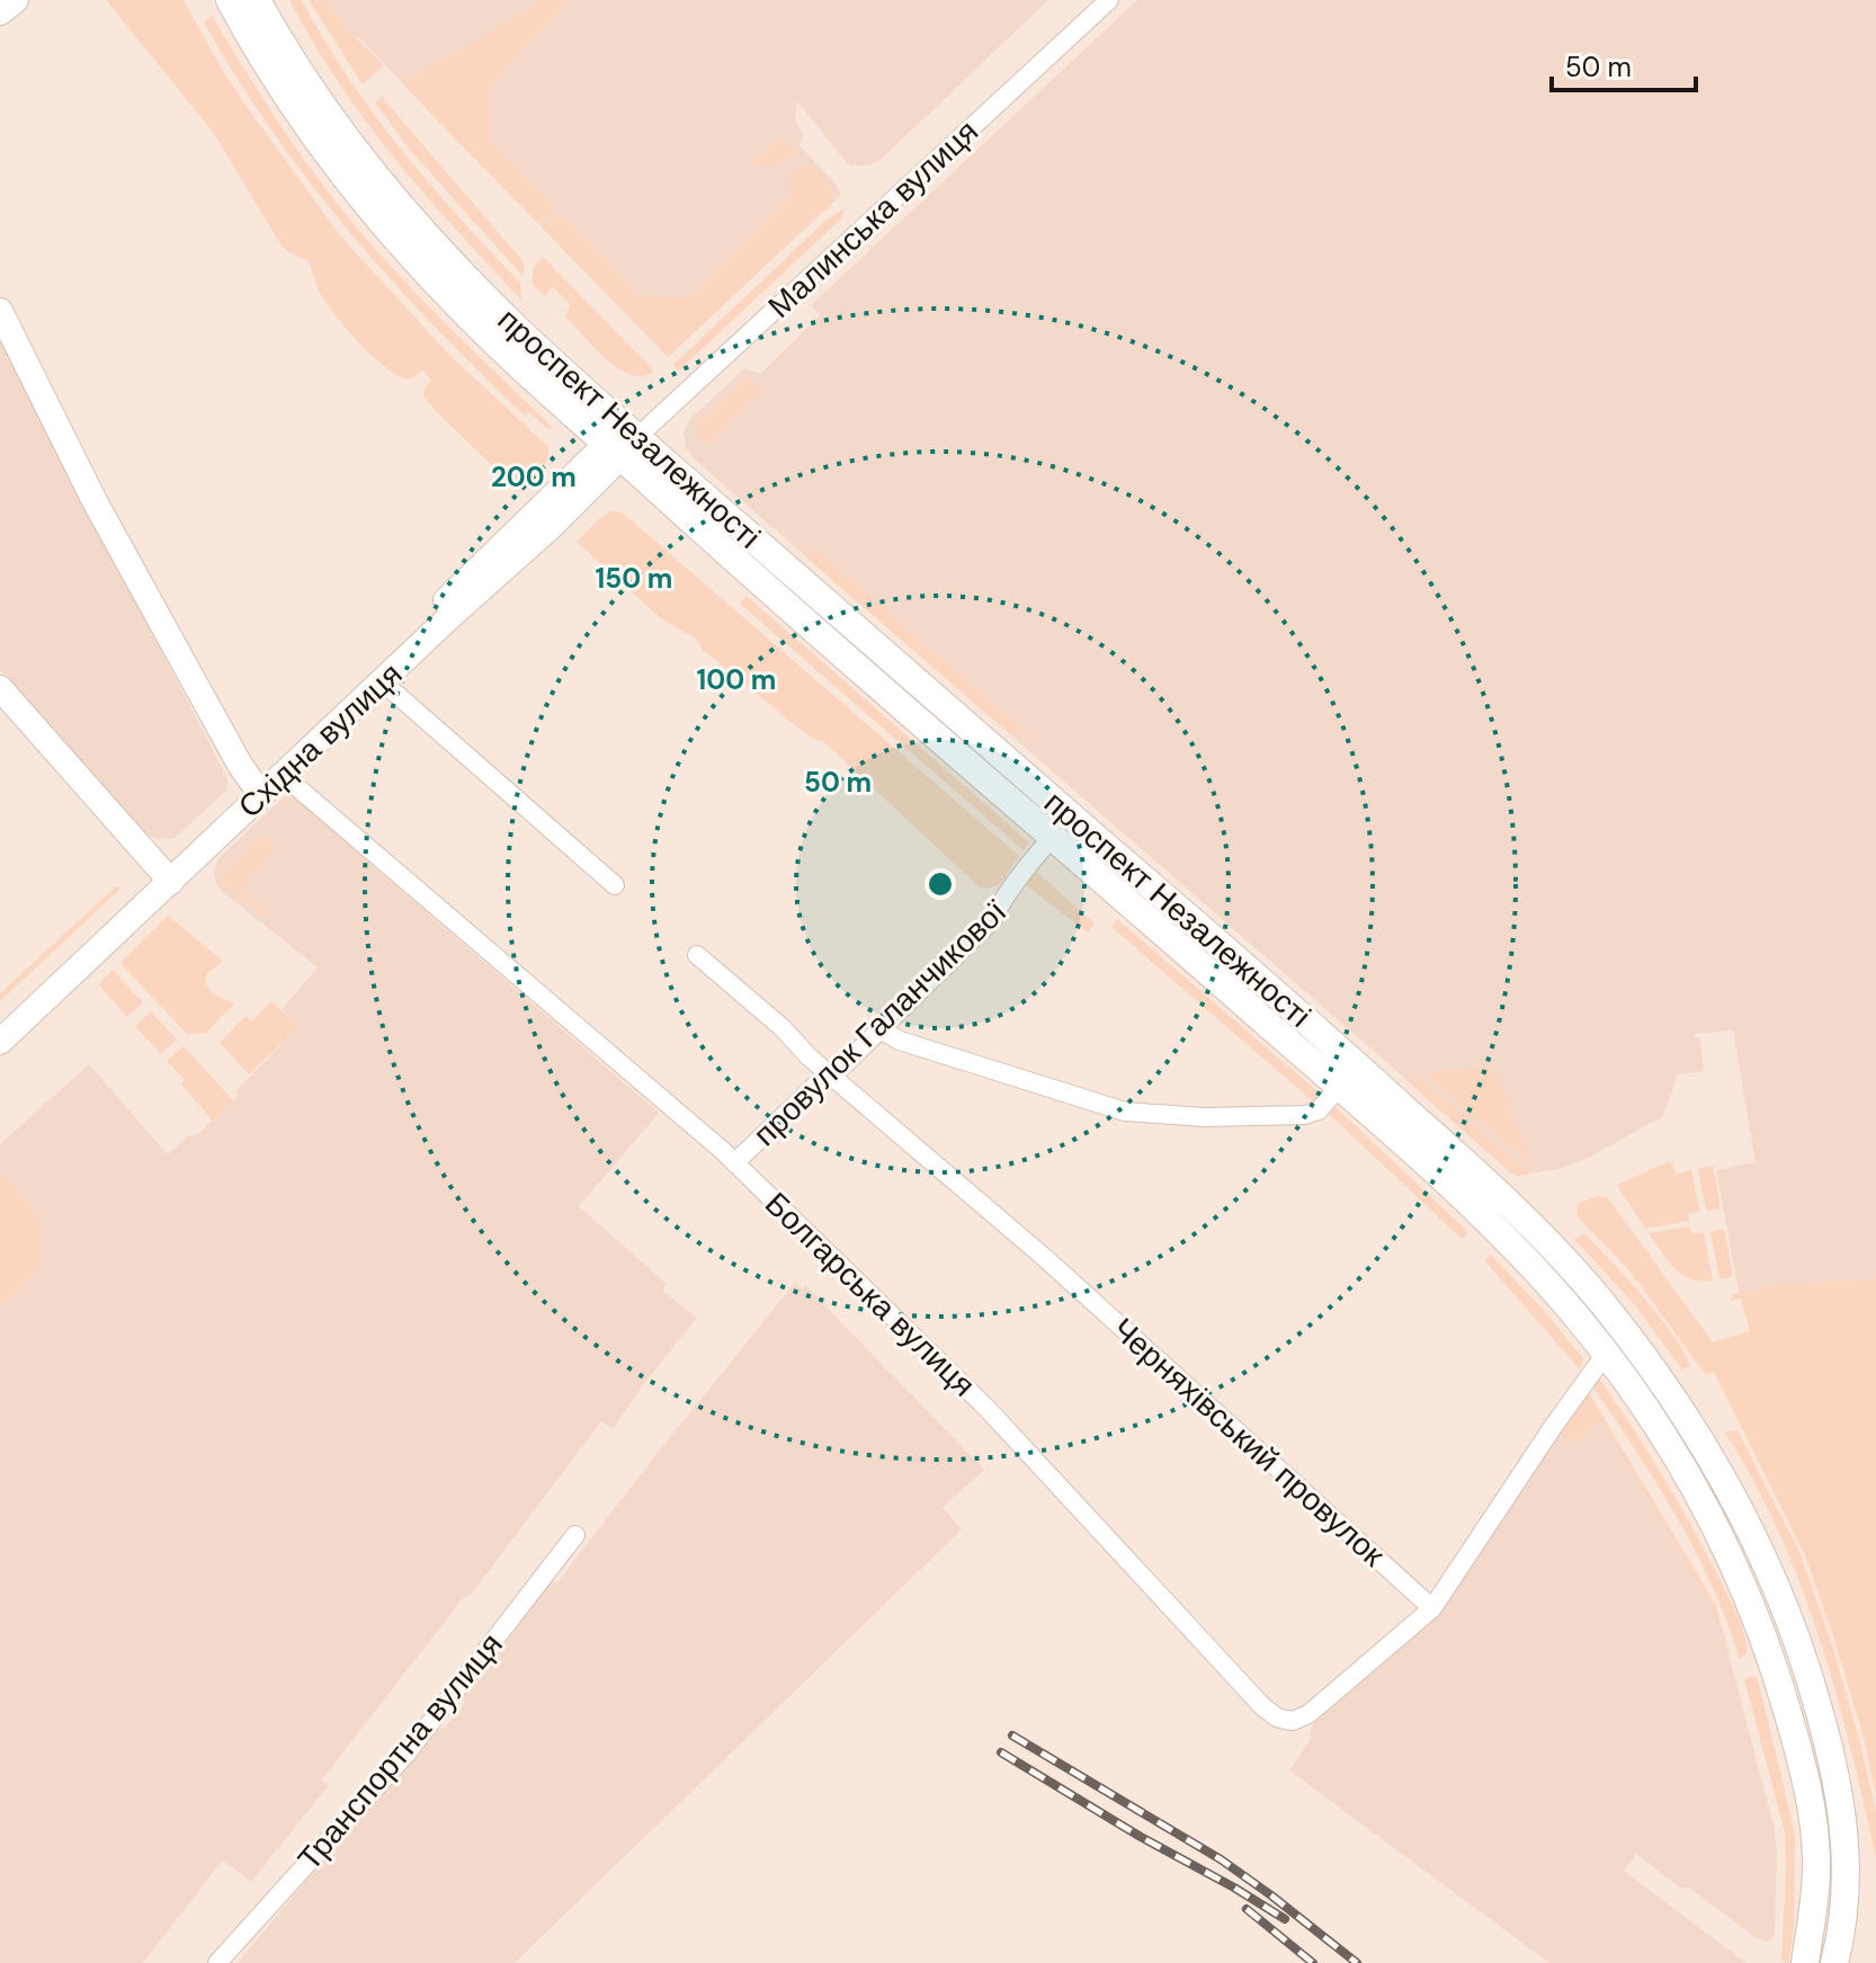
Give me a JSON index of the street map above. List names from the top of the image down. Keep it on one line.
{"streets":{"main road":["проспект Незалежності","Східна вулиця"],"street":["Малинська вулиця","провулок Галанчикової","Болгарська вулиця","Черняхівський провулок","Транспортна вулиця"]},"crossings":[["Малинська вулиця","проспект Незалежності"],["Малинська вулиця","Східна вулиця"],["проспект Незалежності","Східна вулиця"],["проспект Незалежності","провулок Галанчикової"],["Східна вулиця","Болгарська вулиця"],["провулок Галанчикової","Болгарська вулиця"],["провулок Галанчикової","Черняхівський провулок"],["Болгарська вулиця","Черняхівський провулок"]],"scale_bar":"50 m","rings":["200 m","150 m","100 m","50 m"]}
